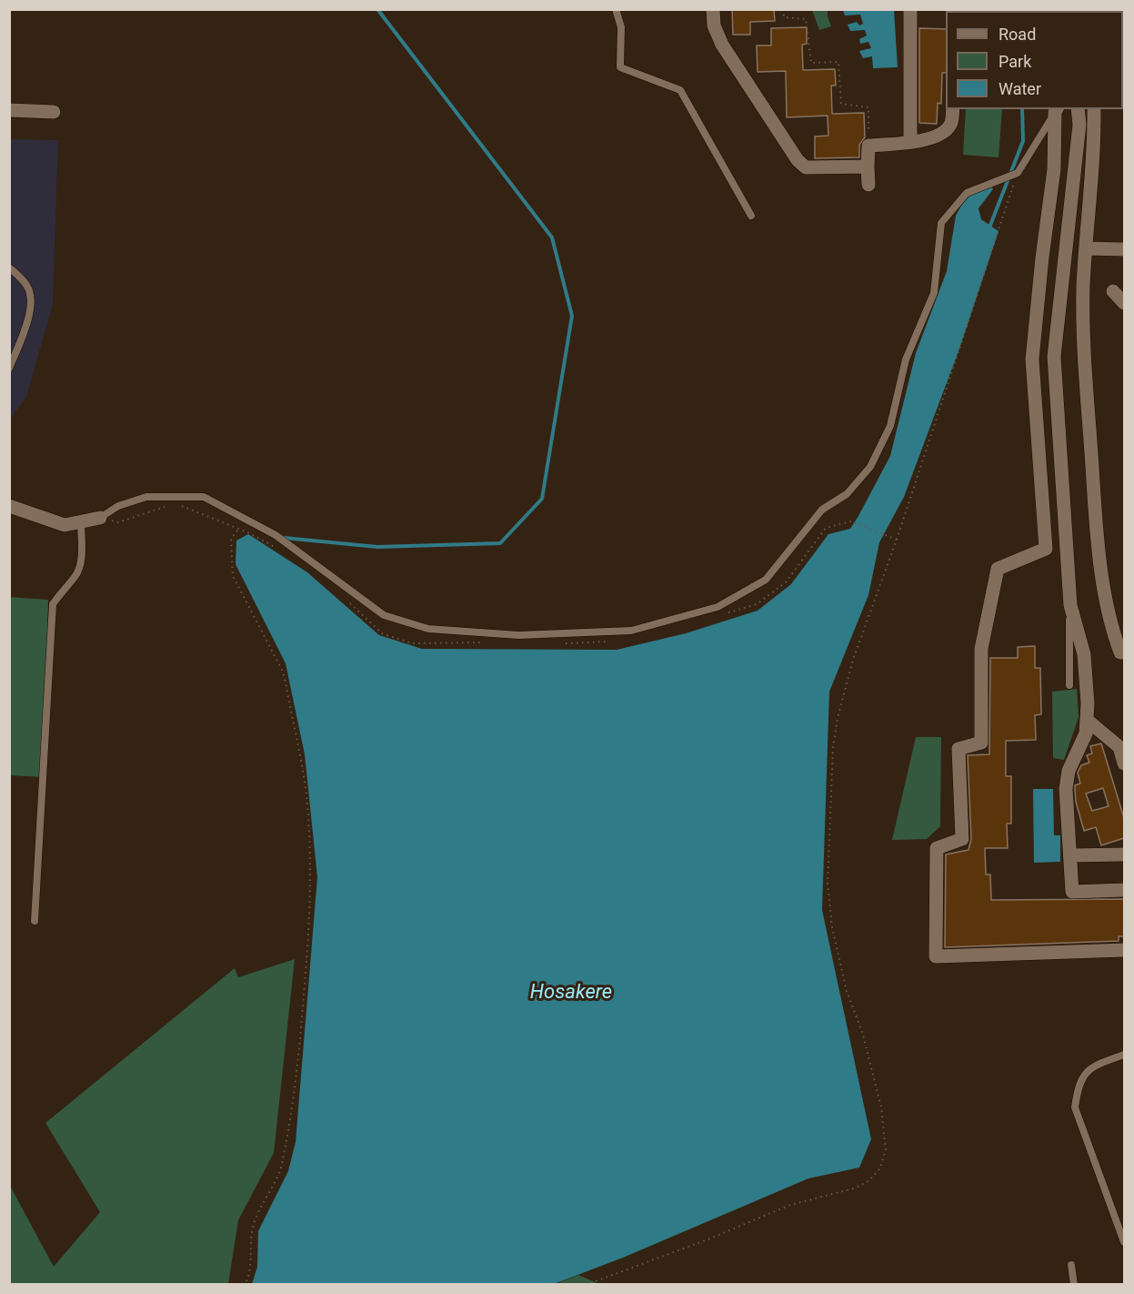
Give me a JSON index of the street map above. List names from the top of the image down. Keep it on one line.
{"water":["Hosakere"],"legend":["Road","Park","Water"]}
